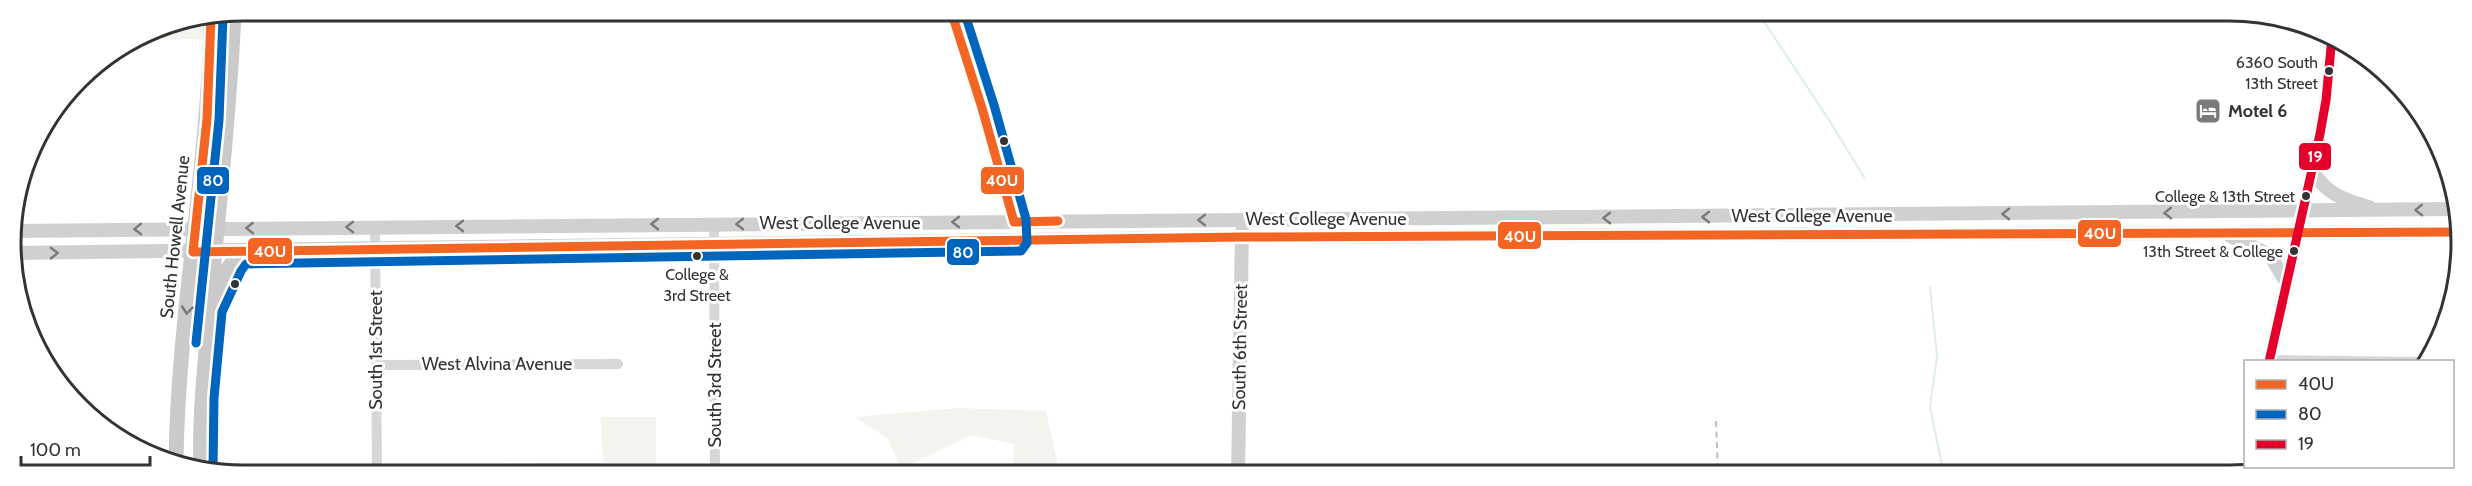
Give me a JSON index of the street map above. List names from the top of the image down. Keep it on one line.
{"streets":{"main road":["West College Avenue","South Howell Avenue","South 6th Street"],"street":["South 1st Street","West Alvina Avenue","South 3rd Street"]},"crossings":[["West College Avenue","South Howell Avenue"],["West College Avenue","South 6th Street"],["West College Avenue","South 1st Street"],["West College Avenue","South 3rd Street"],["South 1st Street","West Alvina Avenue"]],"places":{"other":["6360 South 13th Street","College & 13th Street","13th Street & College","College & 3rd Street"],"hotel":["Motel 6"]},"lines":["transit line 40U","transit line 80","transit line 19"],"legend":["40U","80","19"],"scale_bar":"100 m"}
